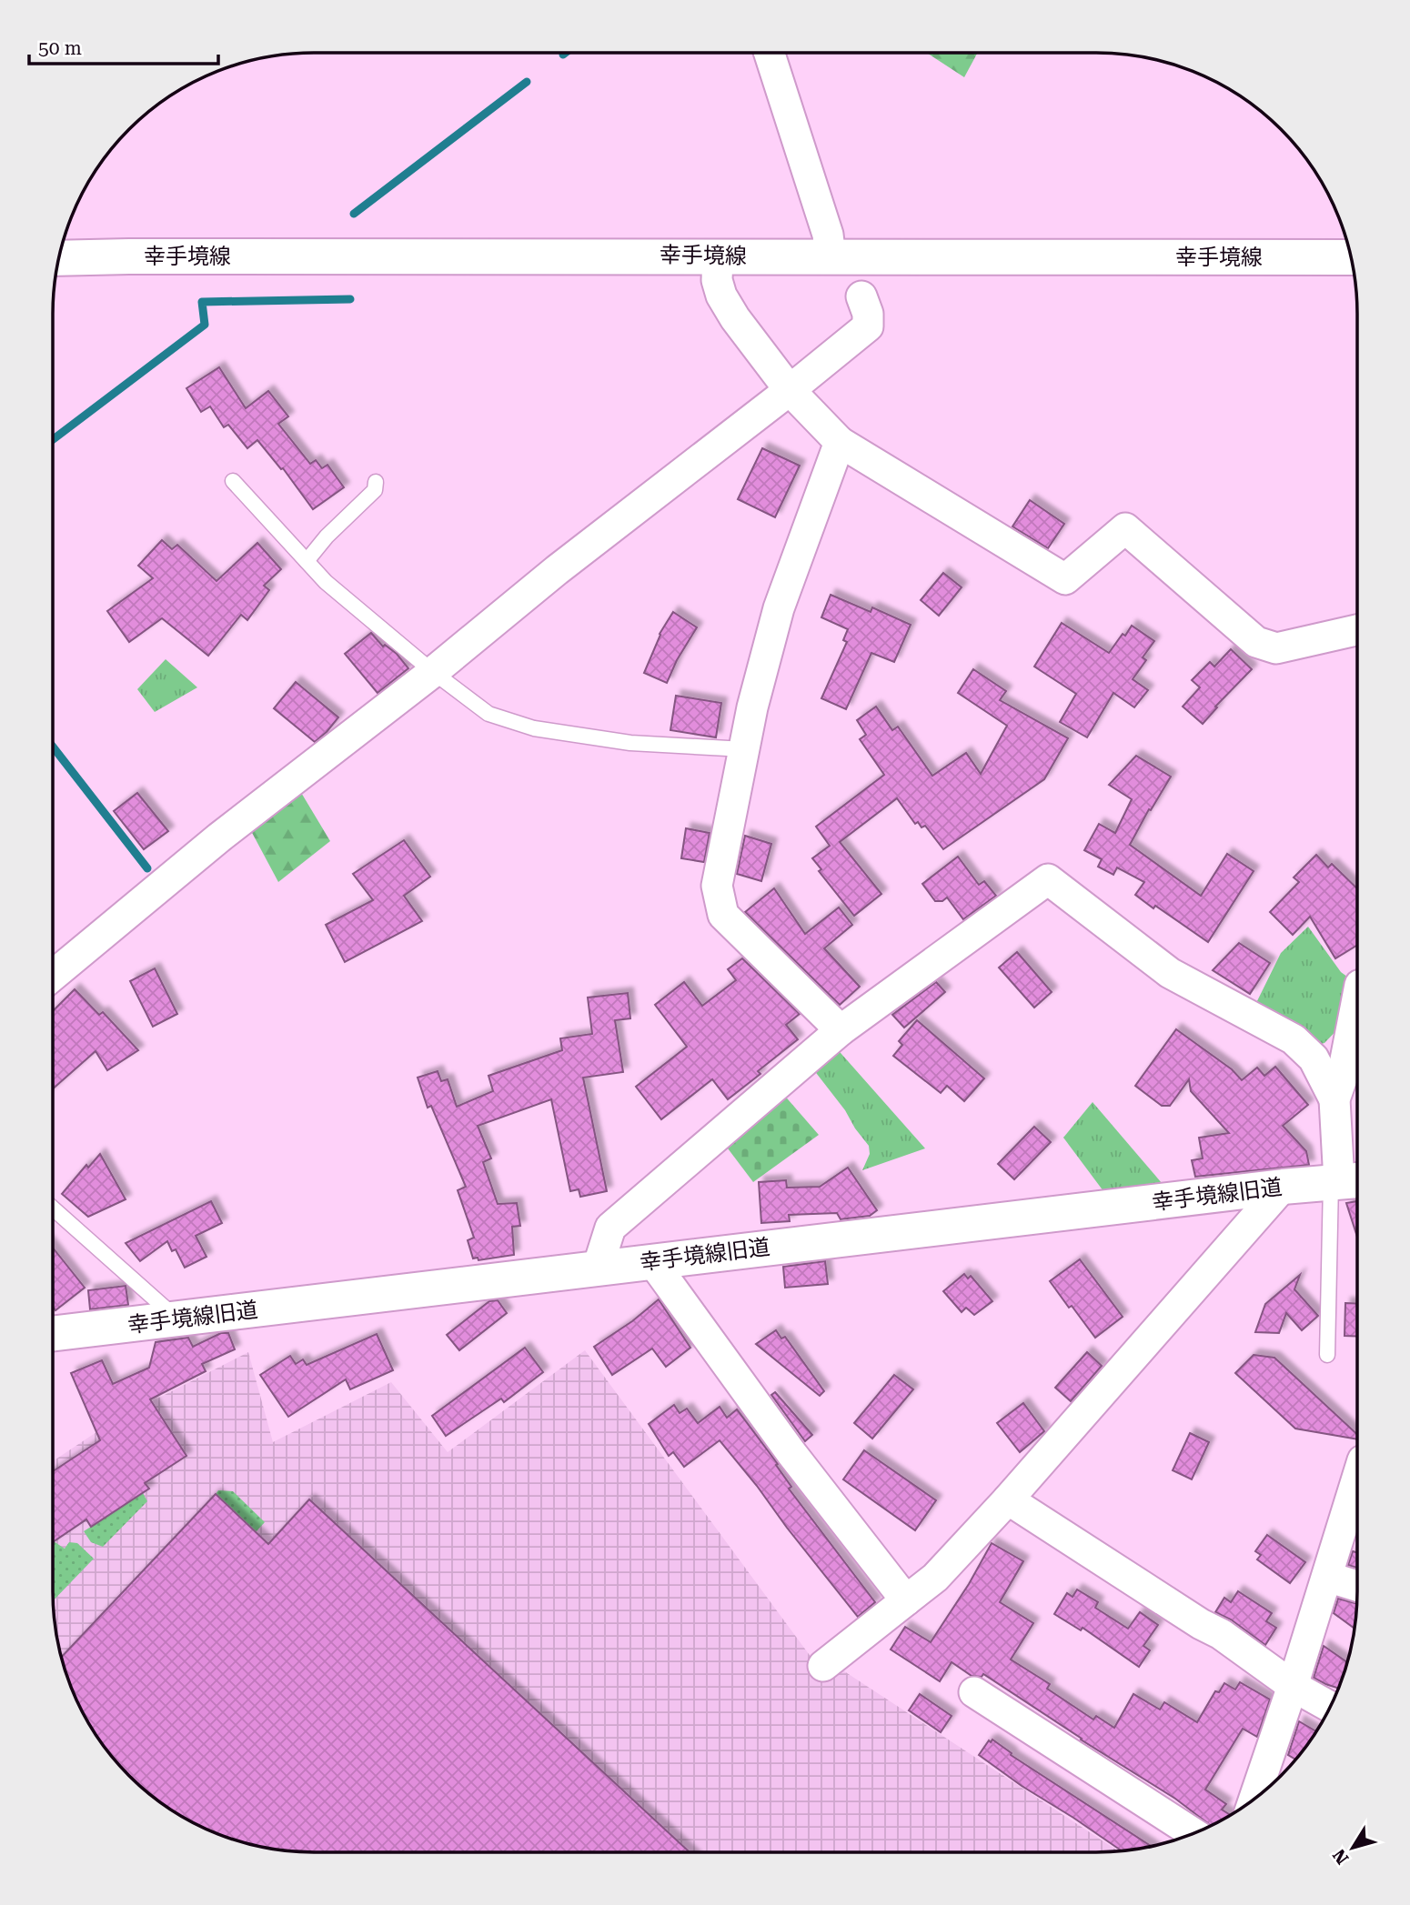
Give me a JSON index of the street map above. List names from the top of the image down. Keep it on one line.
{"streets":{"main road":["幸手境線","幸手境線旧道"]},"scale_bar":"50 m","north":"bottom left"}
